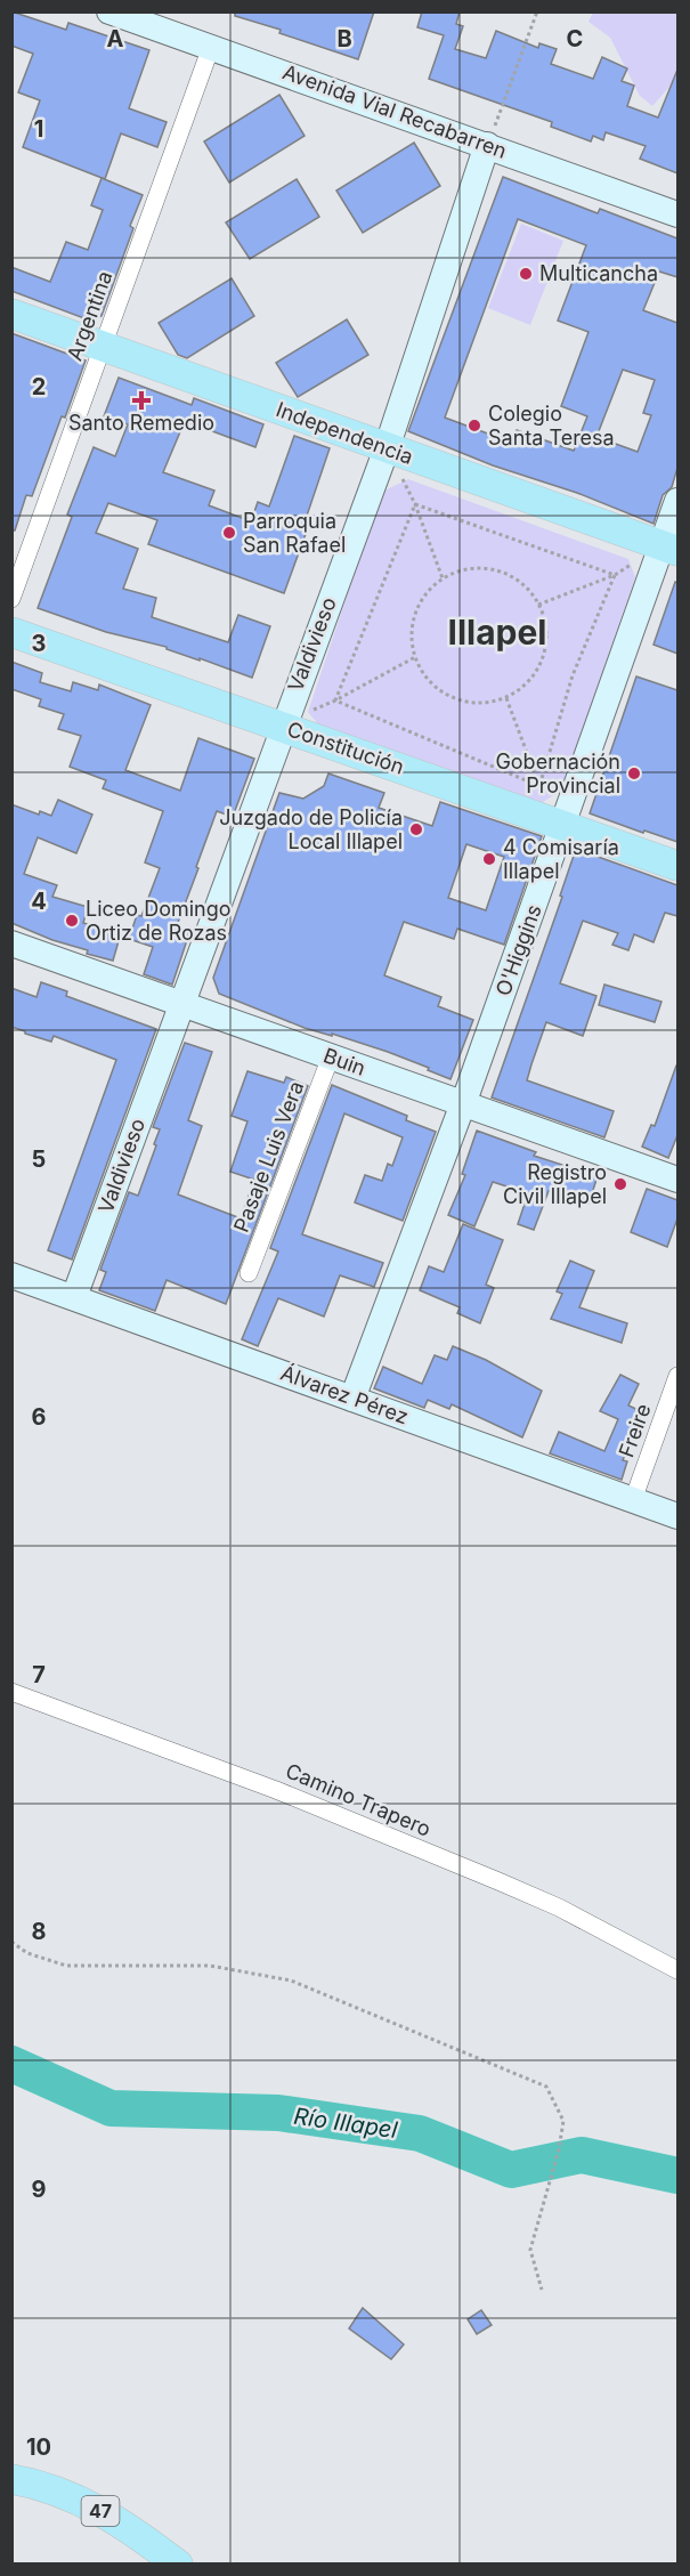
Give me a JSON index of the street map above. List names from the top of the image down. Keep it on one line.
{"streets":{"main road":["Independencia","Constitución","47"],"street":["Avenida Vial Recabarren","Argentina","Valdivieso","O'Higgins","Buin","Pasaje Luis Vera","Álvarez Pérez","Freire","Camino Trapero"]},"crossings":[["Avenida Vial Recabarren","Argentina"],["Avenida Vial Recabarren","Valdivieso"],["Argentina","Independencia"],["Independencia","Valdivieso"],["Independencia","O'Higgins"],["Valdivieso","Constitución"],["Valdivieso","Buin"],["Valdivieso","Álvarez Pérez"],["Constitución","O'Higgins"],["O'Higgins","Buin"],["O'Higgins","Álvarez Pérez"],["Buin","Pasaje Luis Vera"],["Álvarez Pérez","Freire"]],"districts":["Illapel"],"water":["Río Illapel"],"places":{"other":["Multicancha","Colegio Santa Teresa","Parroquia San Rafael","Gobernación Provincial","Juzgado de Policía Local Illapel","4 Comisaría Illapel","Liceo Domingo Ortiz de Rozas","Registro Civil Illapel"],"health":["Santo Remedio"]},"grid":{"columns":["A","B","C"],"rows":["1","2","3","4","5","6","7","8","9","10"]}}
